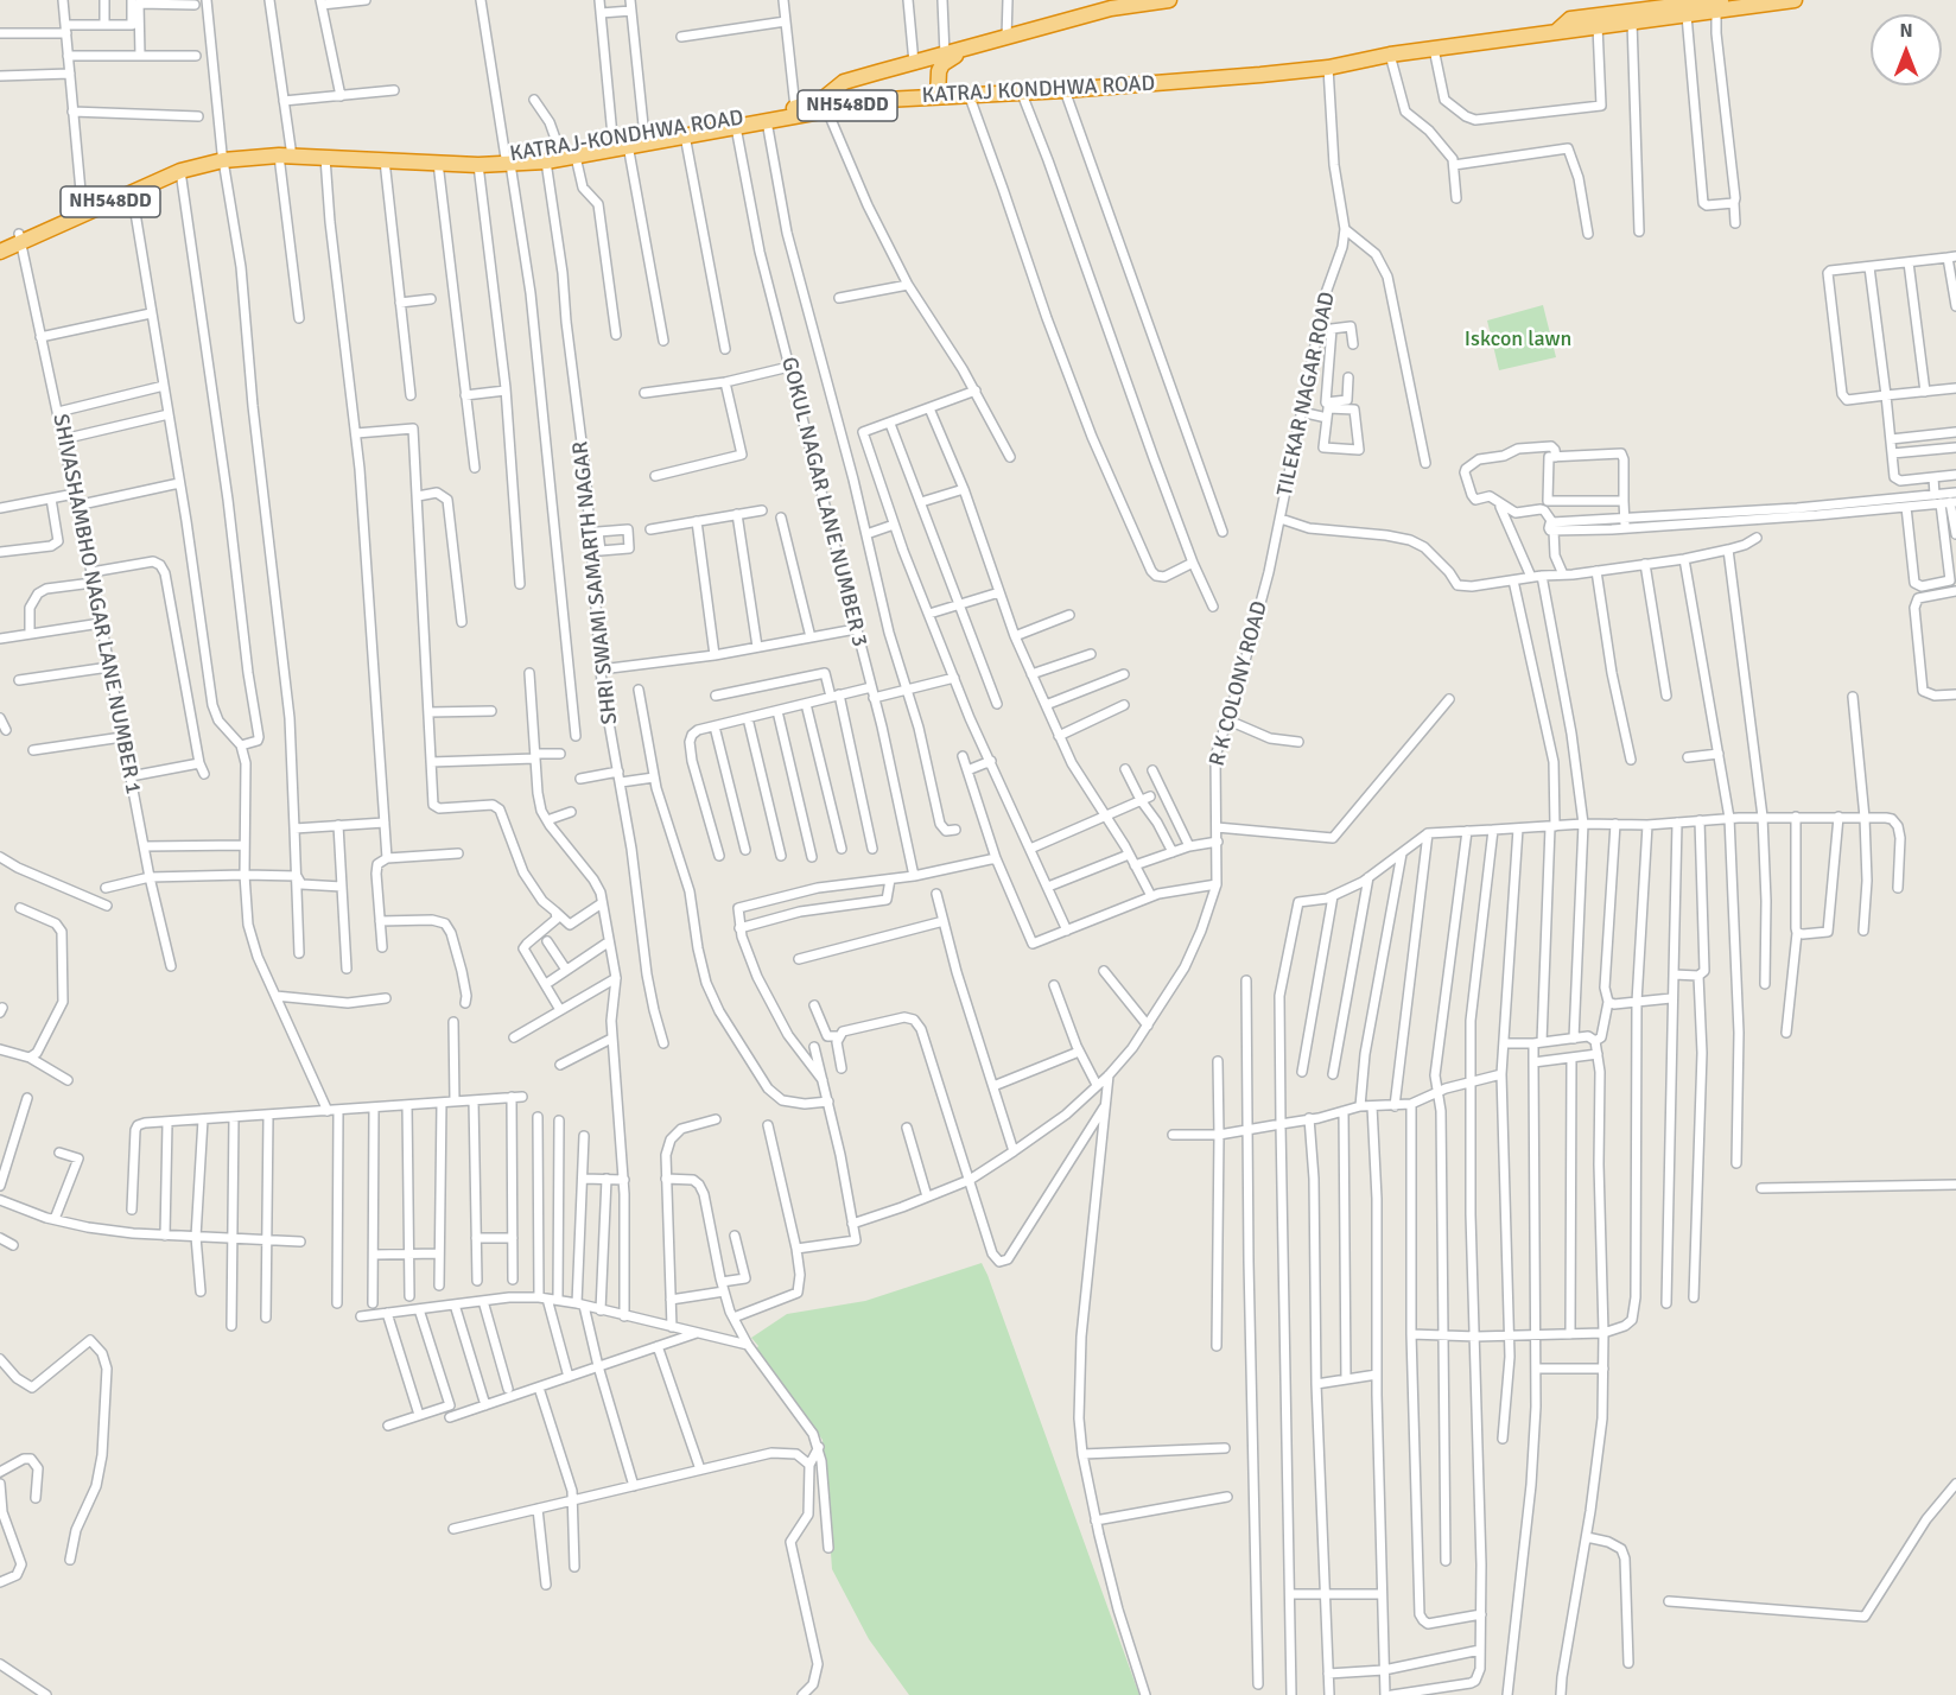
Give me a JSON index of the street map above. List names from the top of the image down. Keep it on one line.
{"streets":{"highway":["KATRAJ KONDHWA ROAD","NH548DD","KATRAJ-KONDHWA ROAD"],"street":["TILEKAR NAGAR ROAD","GOKUL NAGAR LANE NUMBER 3","SHRI SWAMI SAMARTH NAGAR","SHIVASHAMBHO NAGAR LANE NUMBER 1","R K COLONY ROAD"]},"crossings":[["KATRAJ KONDHWA ROAD","KATRAJ-KONDHWA ROAD"],["KATRAJ KONDHWA ROAD","TILEKAR NAGAR ROAD"],["KATRAJ KONDHWA ROAD","GOKUL NAGAR LANE NUMBER 3"],["KATRAJ KONDHWA ROAD","SHRI SWAMI SAMARTH NAGAR"],["KATRAJ-KONDHWA ROAD","SHIVASHAMBHO NAGAR LANE NUMBER 1"],["TILEKAR NAGAR ROAD","R K COLONY ROAD"]],"parks":["Iskcon lawn"],"north":"top"}
